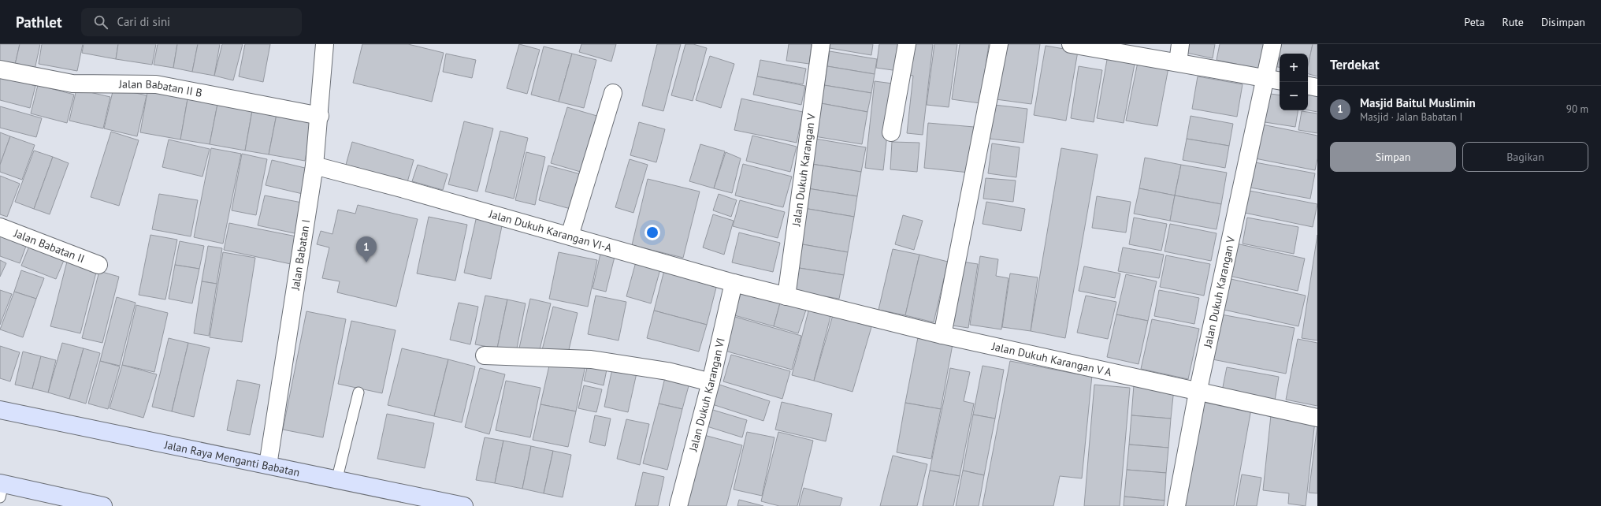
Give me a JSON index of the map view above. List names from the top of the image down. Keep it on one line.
{"streets":{"main road":["Jalan Raya Menganti Babatan"],"street":["Jalan Babatan II B","Jalan Dukuh Karangan V","Jalan Dukuh Karangan VI-A","Jalan Babatan II","Jalan Babatan I","Jalan Dukuh Karangan V A","Jalan Dukuh Karangan VI"]},"crossings":[["Jalan Babatan II B","Jalan Babatan I"],["Jalan Dukuh Karangan V","Jalan Dukuh Karangan VI-A"],["Jalan Dukuh Karangan V","Jalan Dukuh Karangan V A"],["Jalan Dukuh Karangan VI-A","Jalan Babatan I"],["Jalan Dukuh Karangan VI-A","Jalan Dukuh Karangan V A"],["Jalan Dukuh Karangan VI-A","Jalan Dukuh Karangan VI"],["Jalan Babatan I","Jalan Raya Menganti Babatan"]],"page":{"header":"Pathlet","search":"Cari di sini","nav":["Peta","Rute","Disimpan"],"heading":"Terdekat","map_buttons":["+","−"],"list":[{"mark":"1","name":"Masjid Baitul Muslimin","note":"Masjid · Jalan Babatan I","value":"90 m"}],"buttons":["Simpan","Bagikan"],"pins":"1"}}
